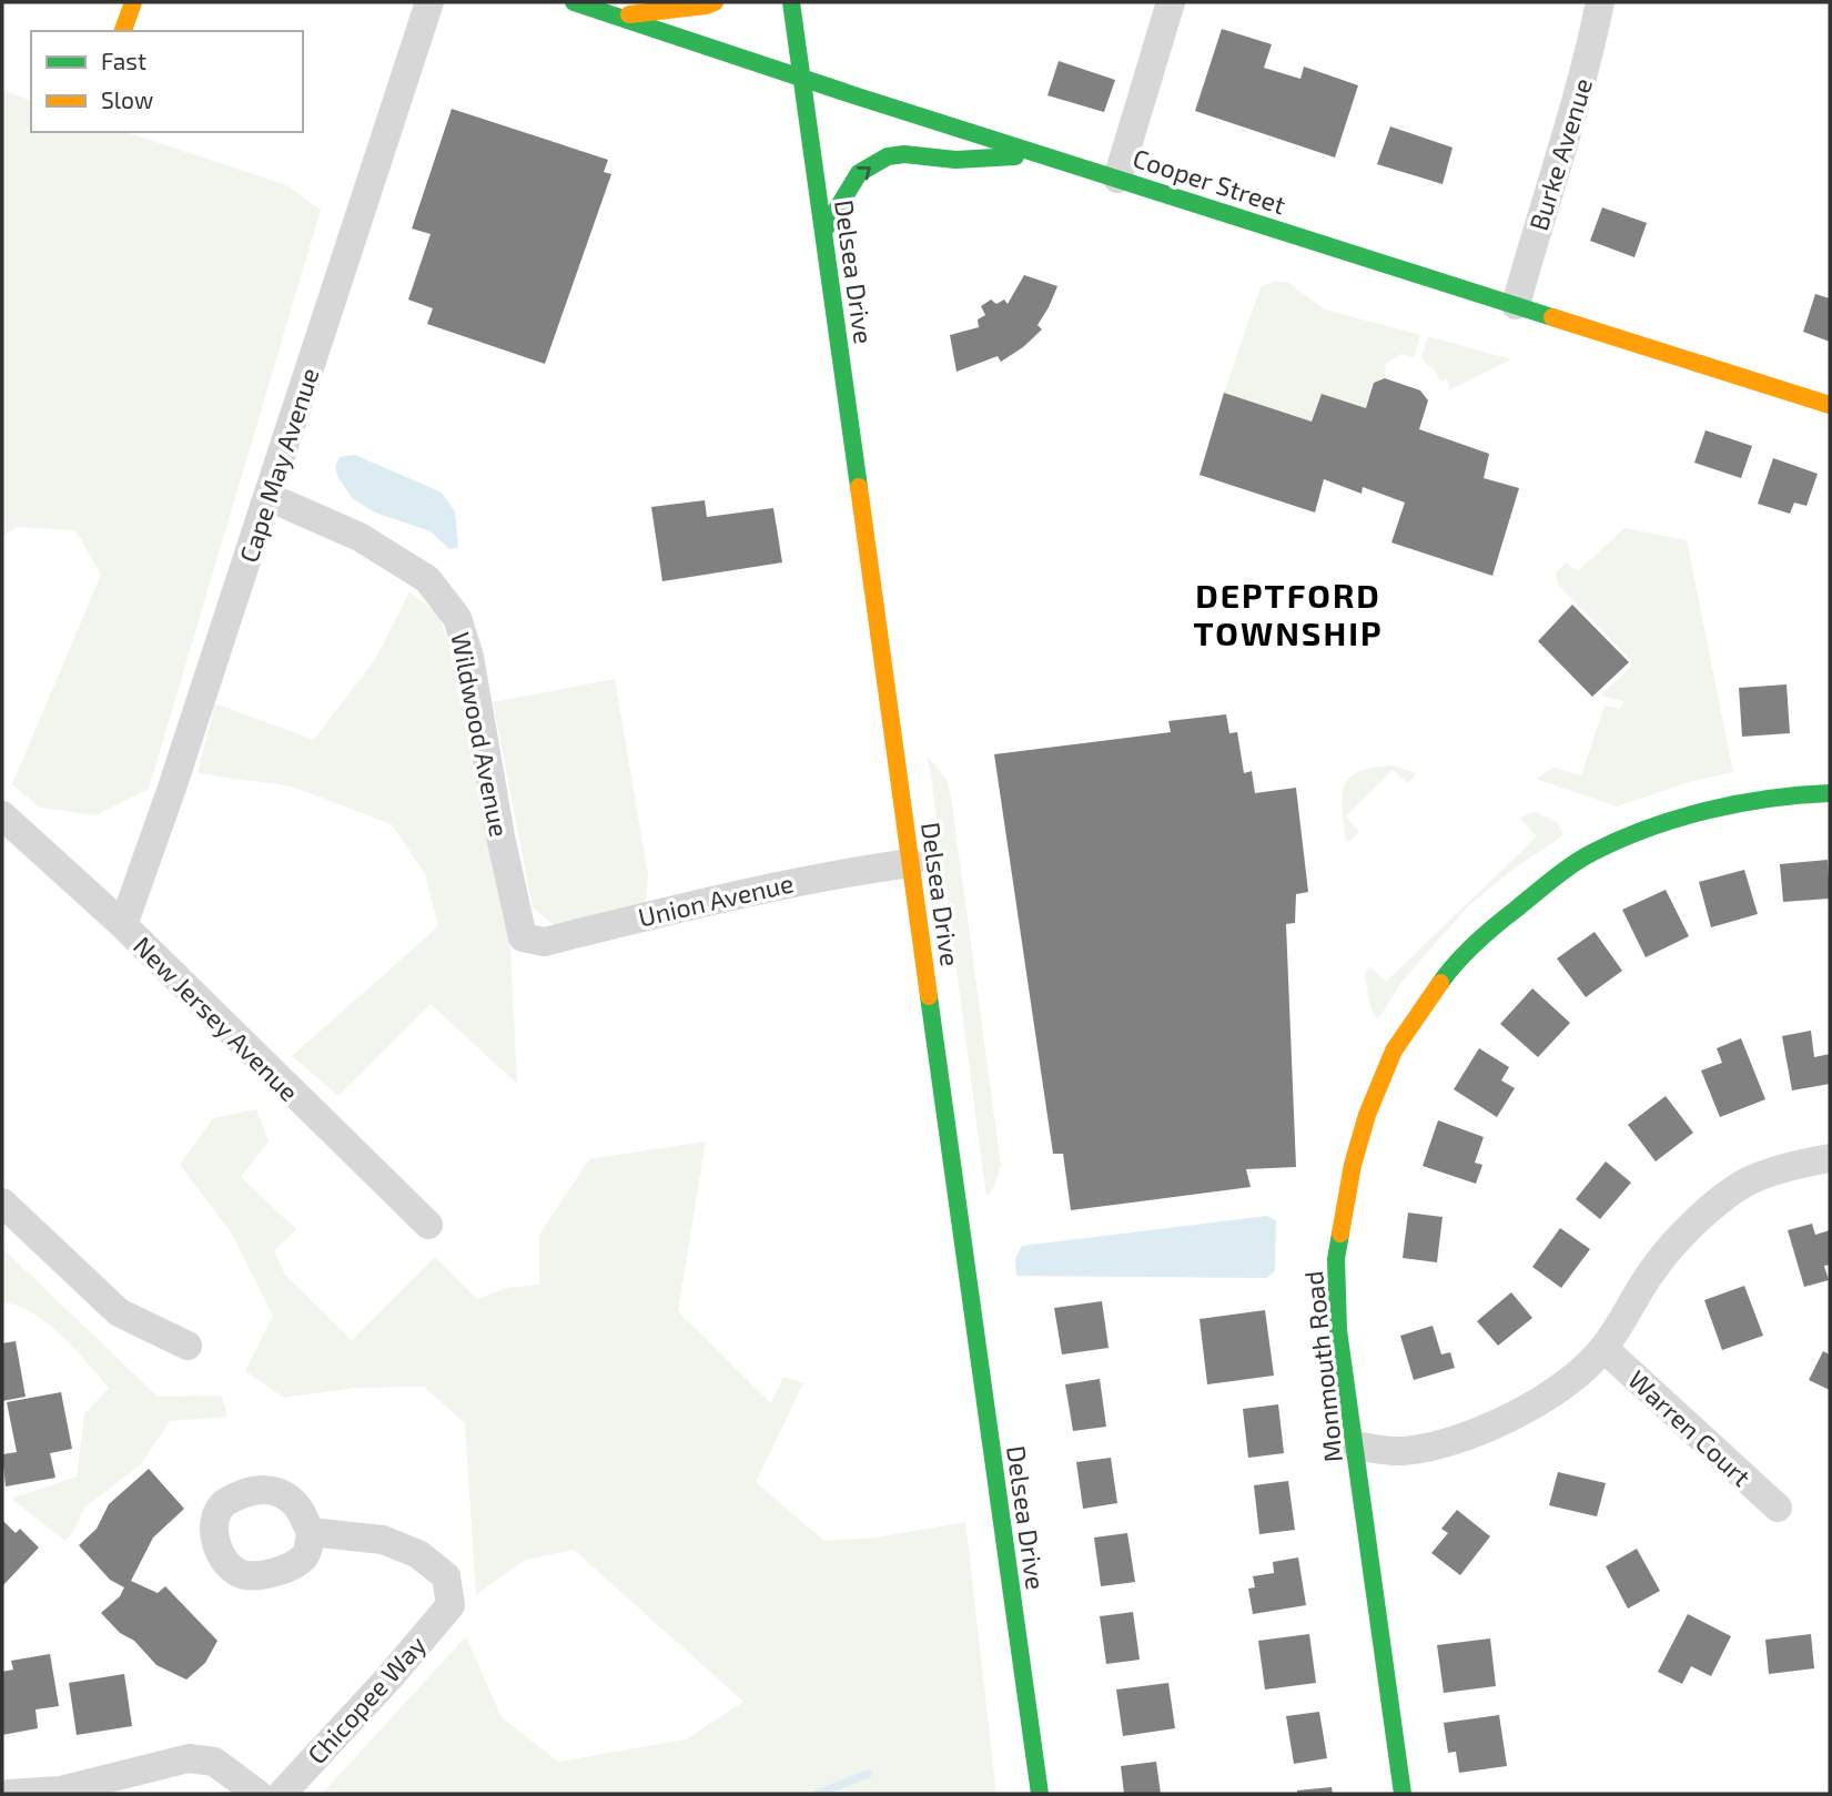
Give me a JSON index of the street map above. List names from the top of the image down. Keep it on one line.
{"streets":{"main road":["Cooper Street","Delsea Drive","Monmouth Road"],"street":["Burke Avenue","Cape May Avenue","Wildwood Avenue","Union Avenue","New Jersey Avenue","Warren Court","Chicopee Way"]},"crossings":[["Burke Avenue","Cooper Street"],["Cooper Street","Delsea Drive"],["Delsea Drive","Union Avenue"],["Cape May Avenue","Wildwood Avenue"],["Cape May Avenue","New Jersey Avenue"],["Wildwood Avenue","Union Avenue"]],"districts":["DEPTFORD TOWNSHIP"],"legend":["Fast","Slow"]}
